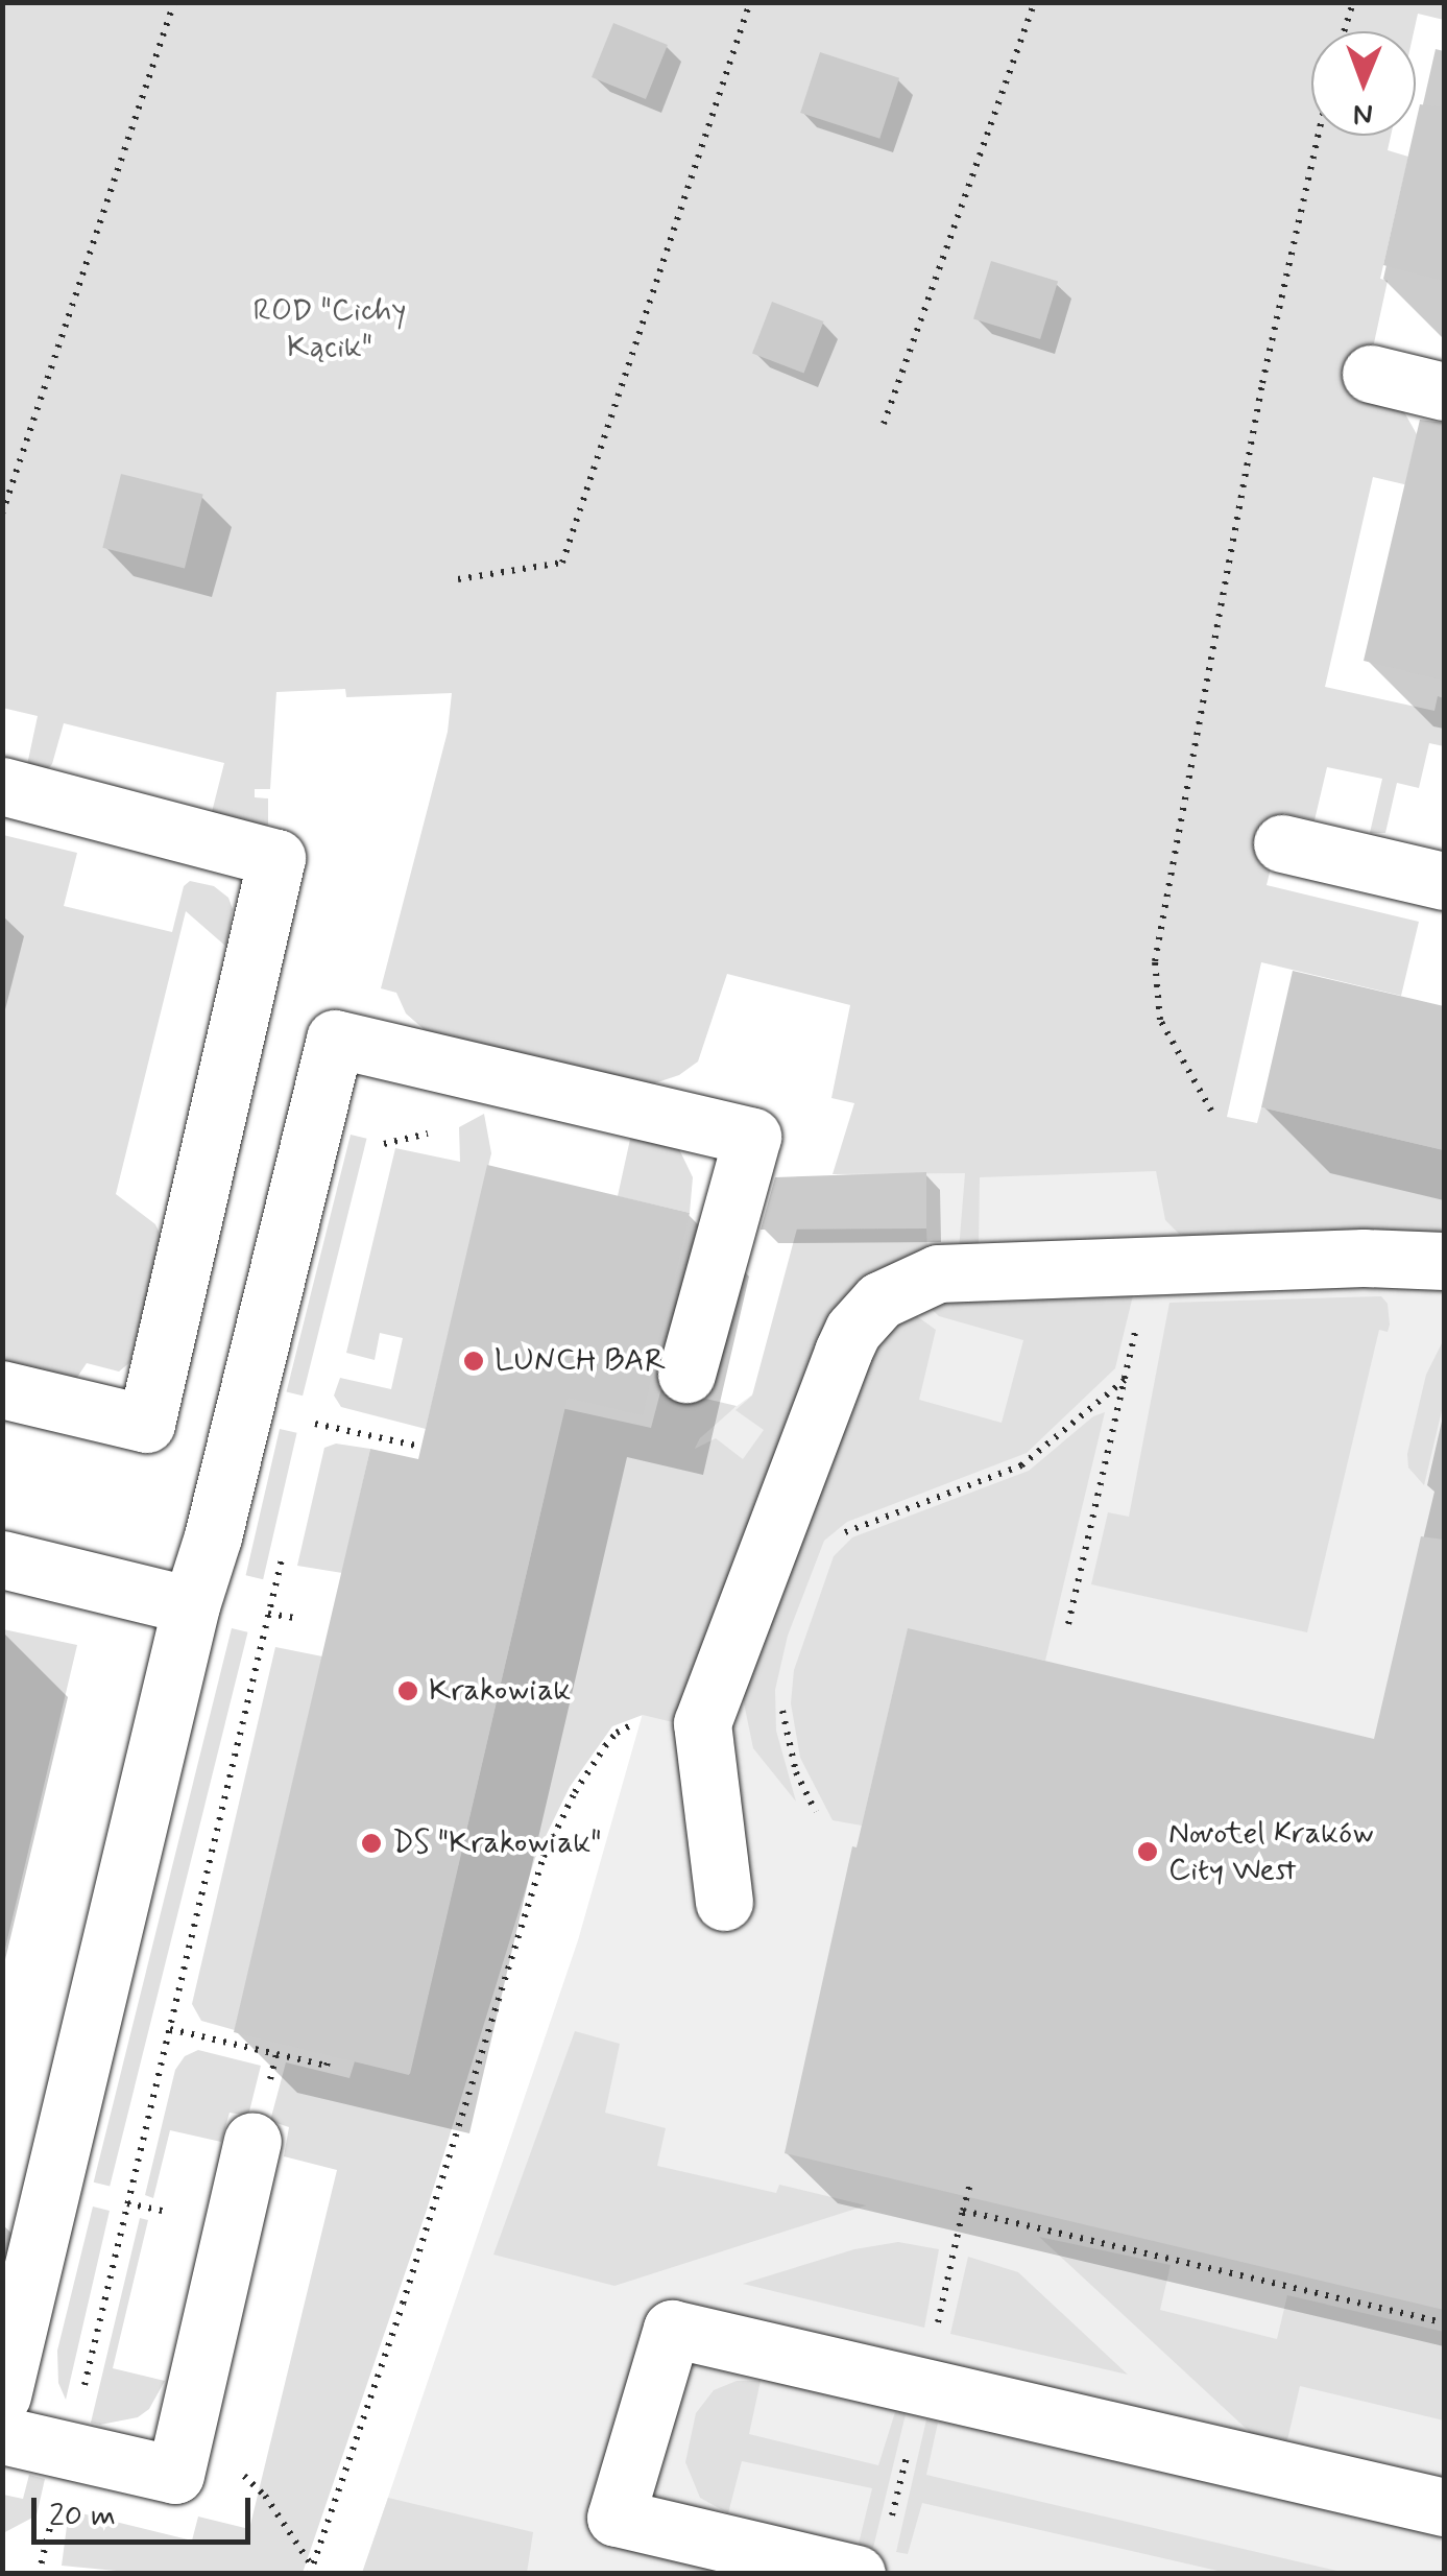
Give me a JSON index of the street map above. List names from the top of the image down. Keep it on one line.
{"parks":["ROD \"Cichy Kącik\""],"places":["LUNCH BAR","Krakowiak","DS \"Krakowiak\"","Novotel Kraków City West"],"scale_bar":"20 m","north":"bottom"}
